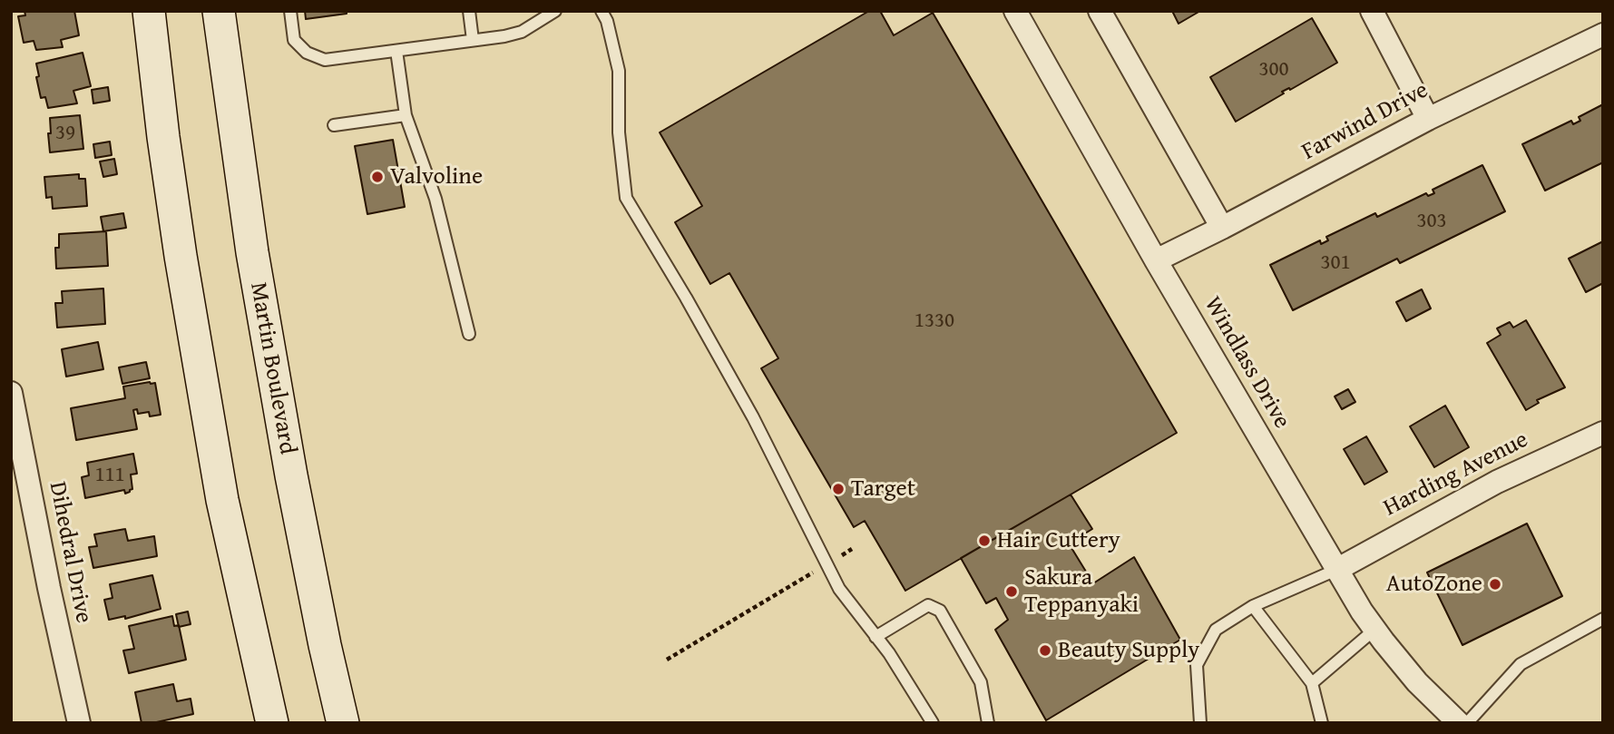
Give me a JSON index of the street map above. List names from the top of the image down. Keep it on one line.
{"streets":{"main road":["Martin Boulevard"],"street":["Farwind Drive","Windlass Drive","Harding Avenue","Dihedral Drive"]},"crossings":[["Farwind Drive","Windlass Drive"],["Windlass Drive","Harding Avenue"]],"places":["Valvoline","Target","Hair Cuttery","AutoZone","Sakura Teppanyaki","Beauty Supply"],"house_numbers":["300","39","303","301","1330","111"]}
